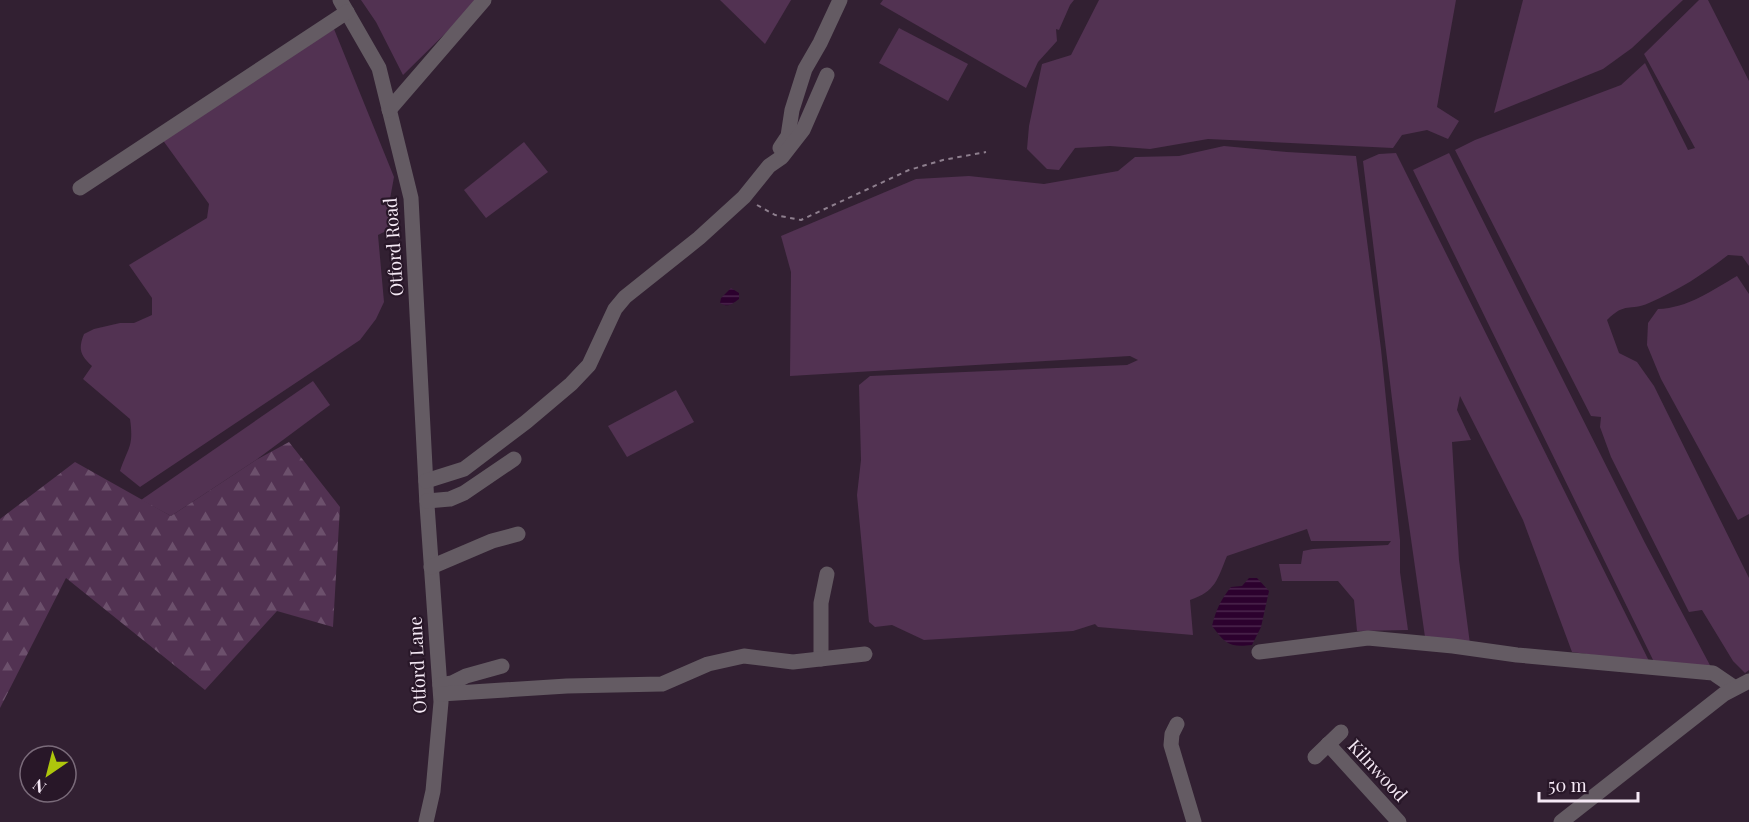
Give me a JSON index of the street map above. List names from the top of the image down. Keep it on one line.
{"streets":{"street":["Otford Road","Otford Lane","Kilnwood"]},"crossings":[["Otford Road","Otford Lane"]],"scale_bar":"50 m","north":"bottom left"}
